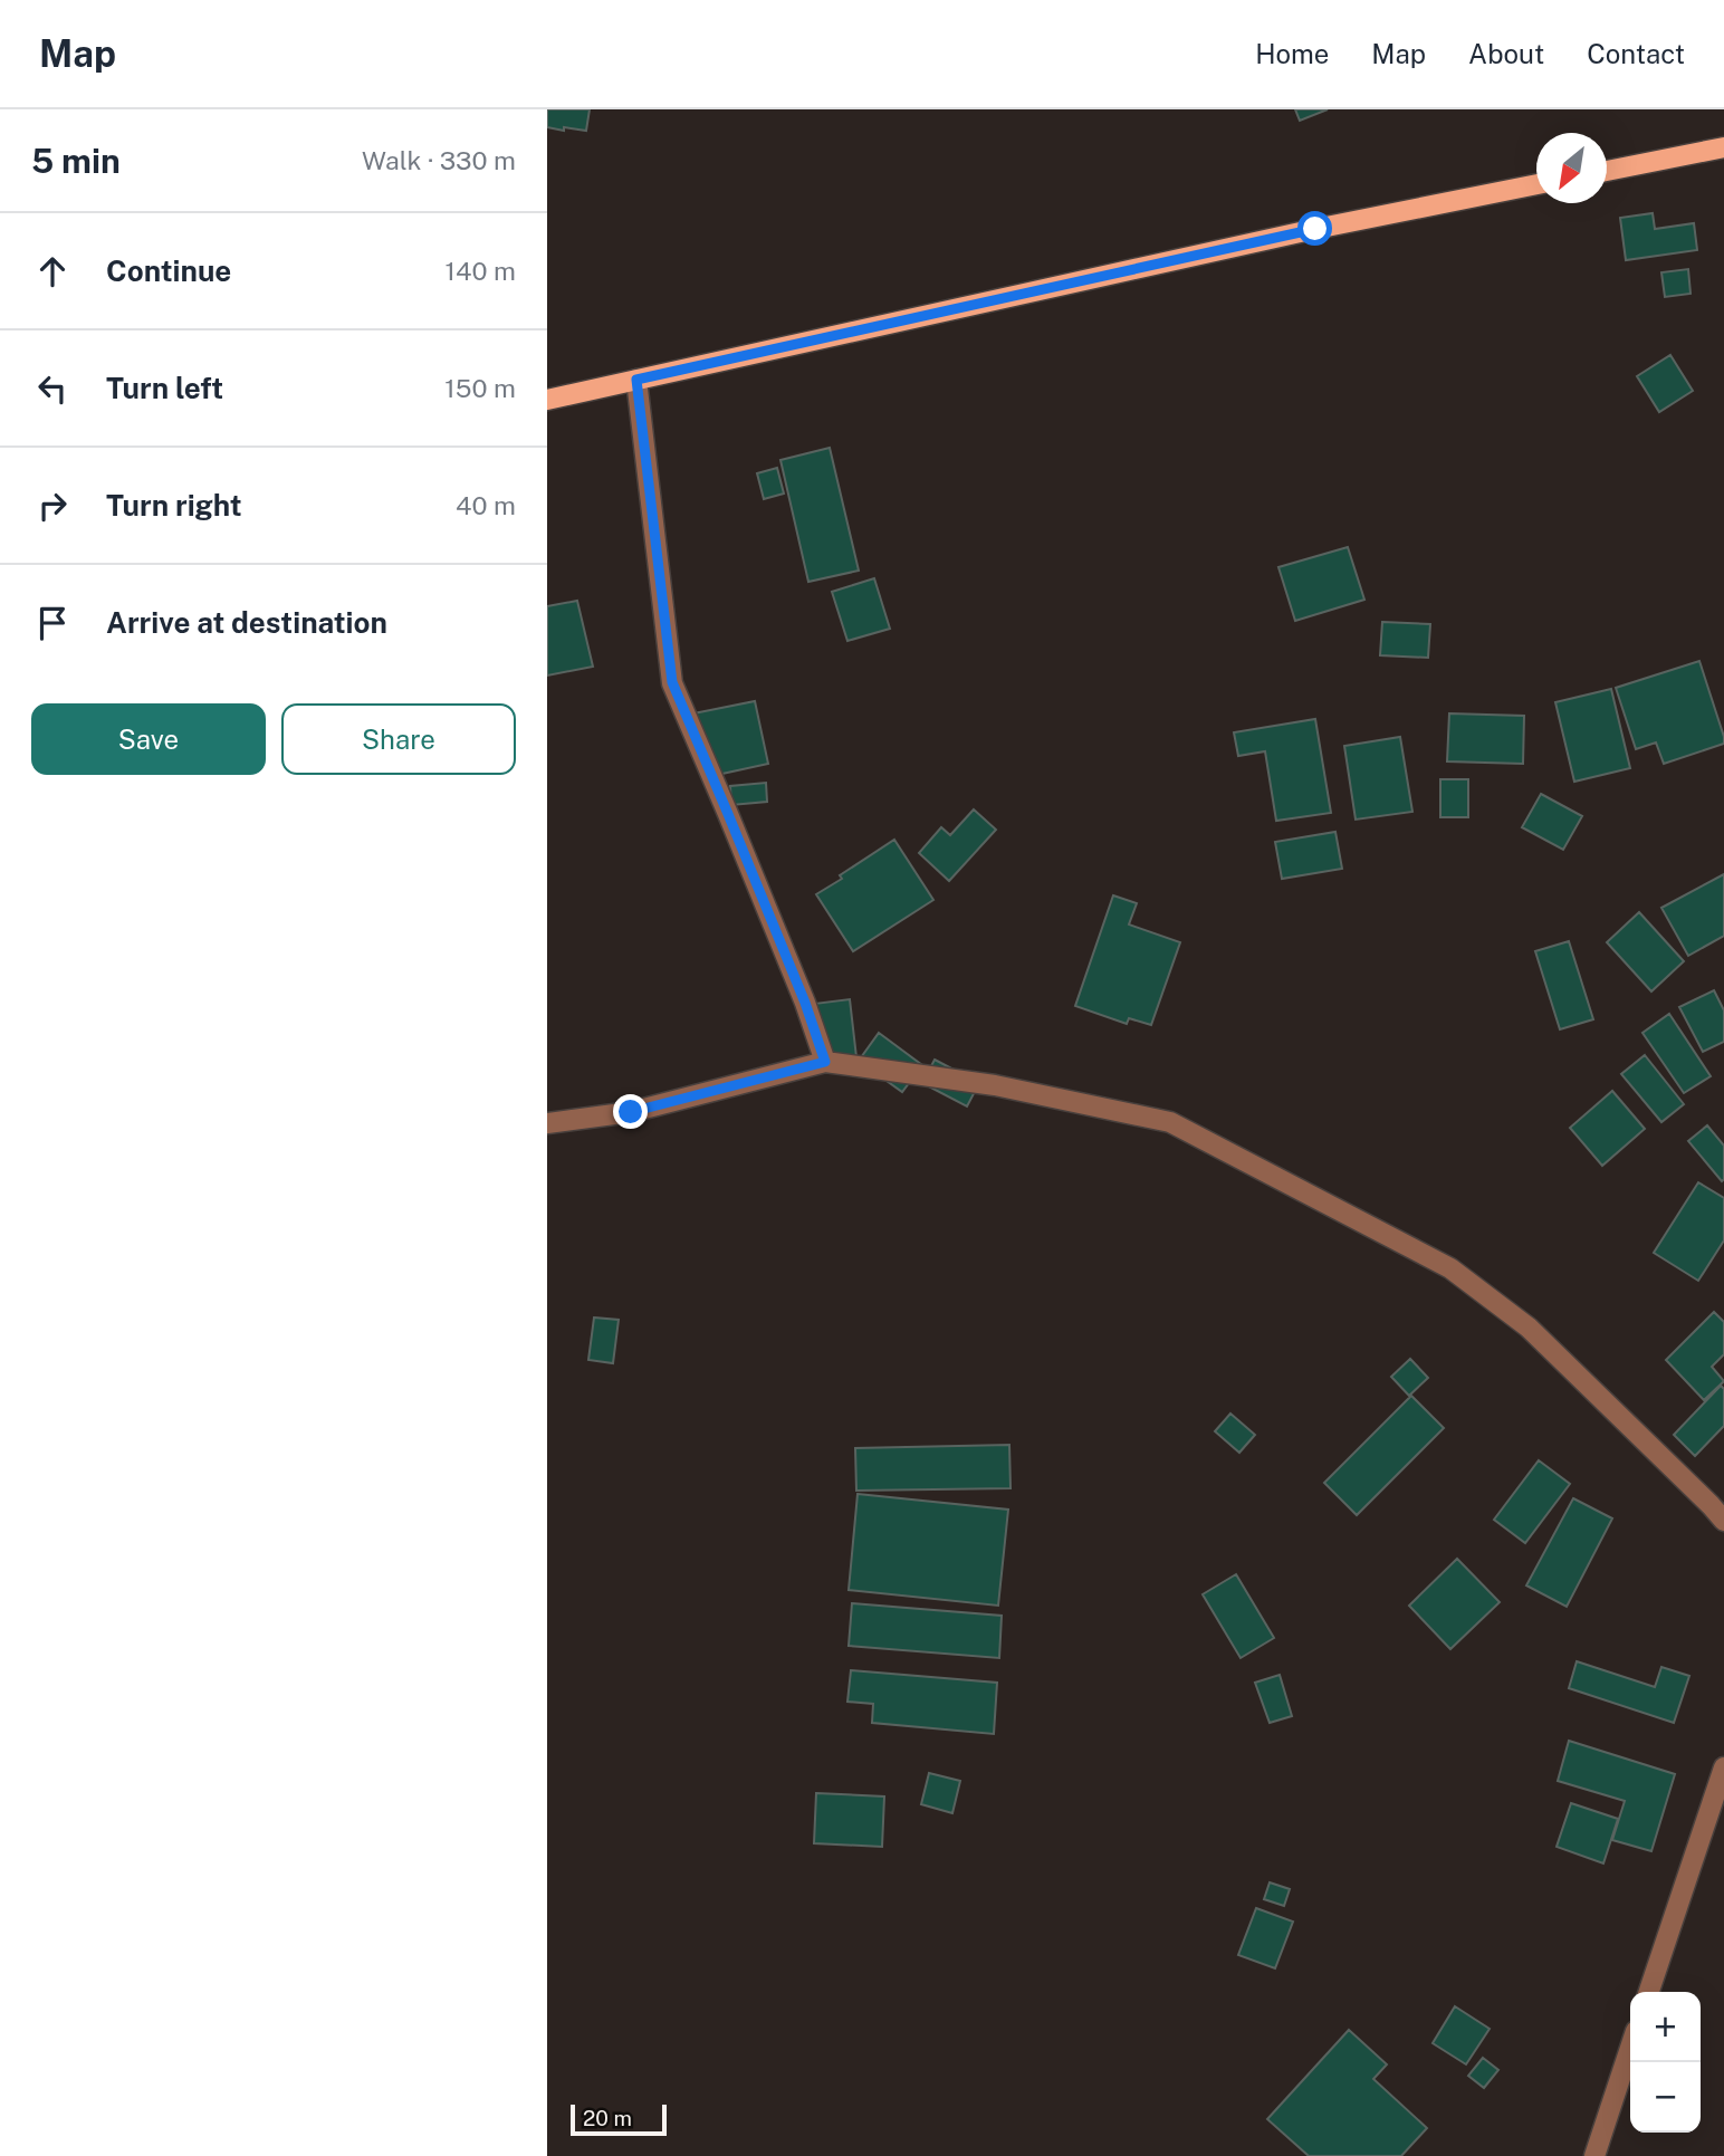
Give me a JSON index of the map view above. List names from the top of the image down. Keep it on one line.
{"scale_bar":"20 m","north":"bottom left","page":{"header":"Map","nav":["Home","Map","About","Contact"],"heading":["5 min","Walk · 330 m"],"list":[["Continue","140 m"],["Turn left","150 m"],["Turn right","40 m"],"Arrive at destination"],"buttons":["Save","Share"],"map_buttons":["+","−"],"scale":"20 m"}}
